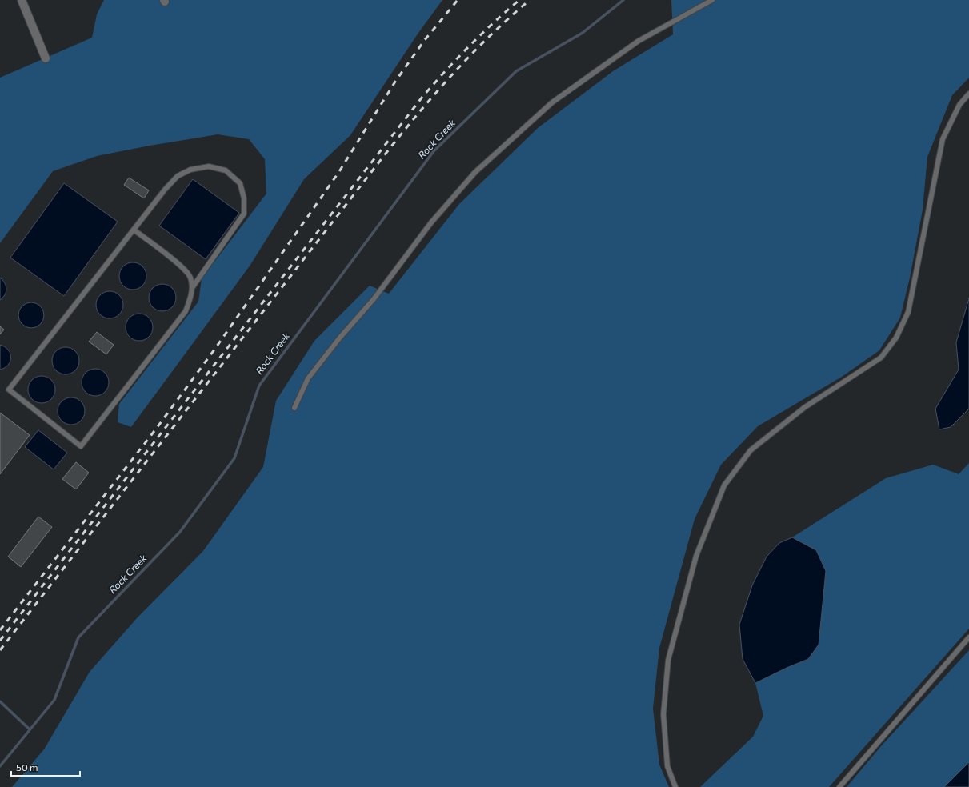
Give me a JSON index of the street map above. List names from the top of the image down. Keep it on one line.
{"water":["Rock Creek"],"scale_bar":"50 m"}
